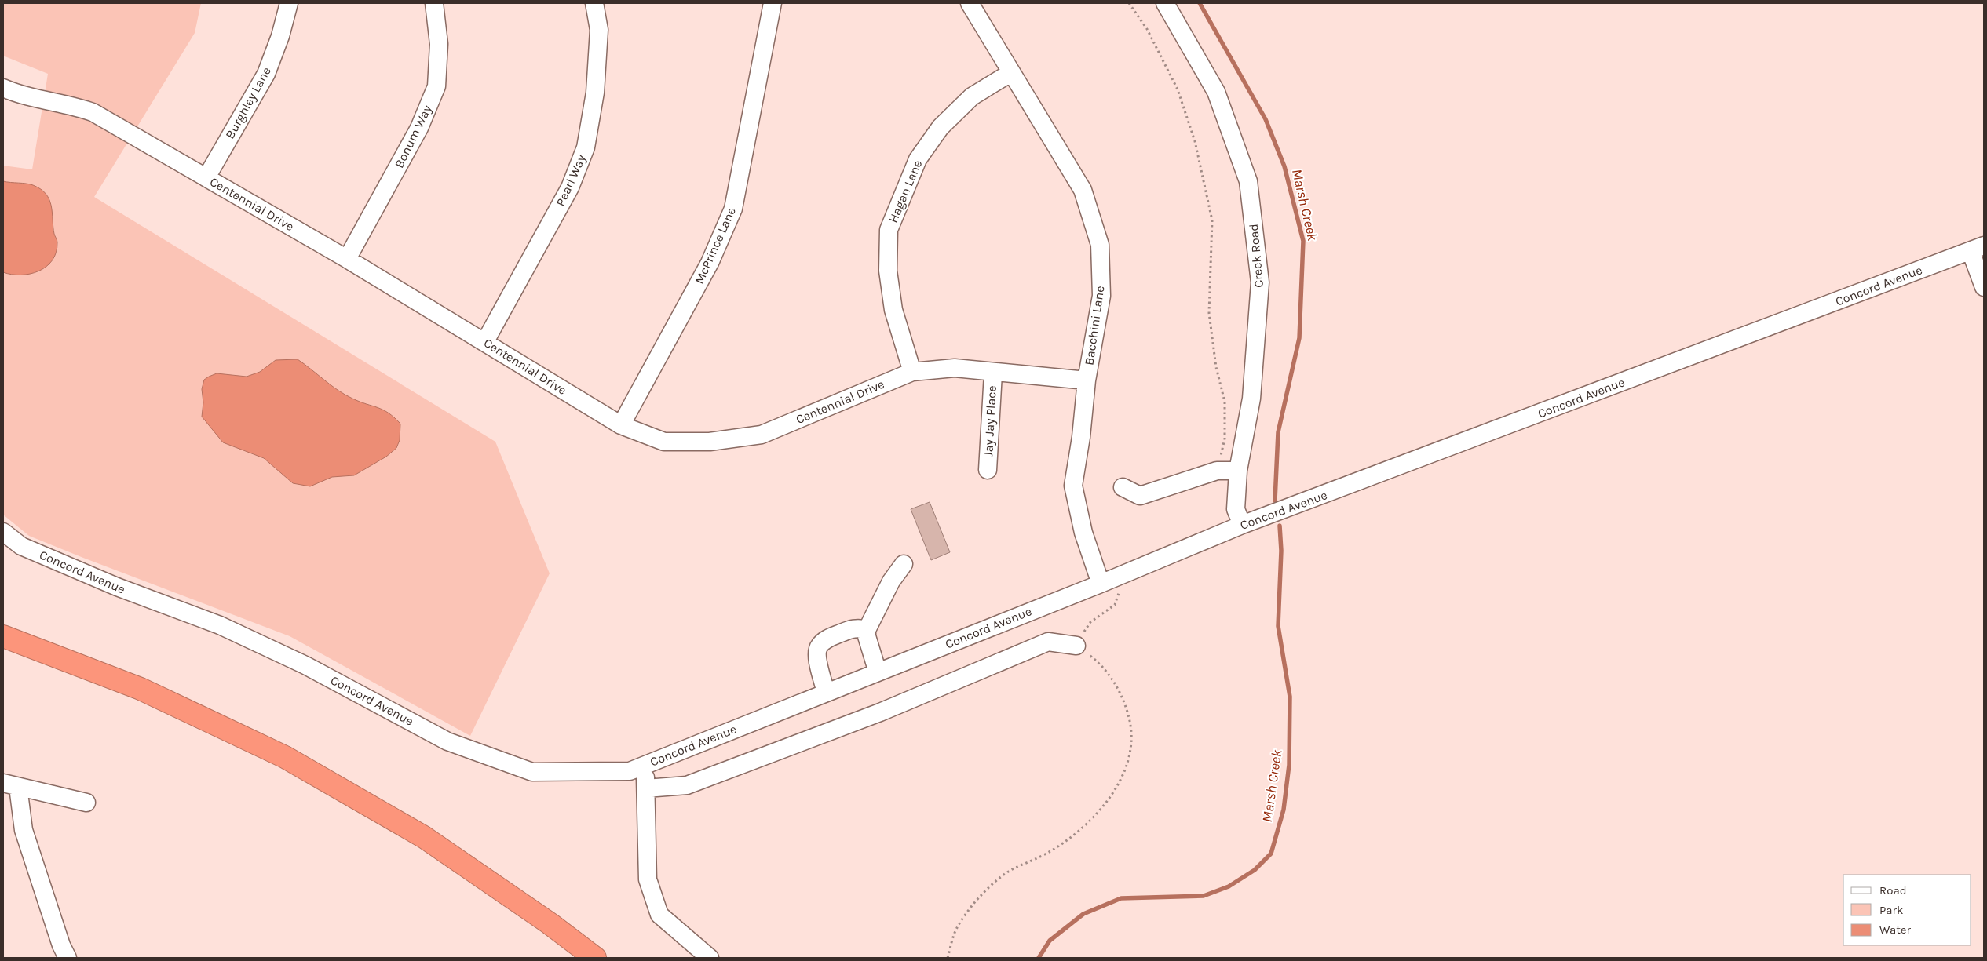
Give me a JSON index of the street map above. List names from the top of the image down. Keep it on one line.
{"streets":{"street":["Burghley Lane","Bonum Way","Pearl Way","Hagan Lane","Centennial Drive","McPrince Lane","Creek Road","Concord Avenue","Bacchini Lane","Jay Jay Place"]},"crossings":[["Burghley Lane","Centennial Drive"],["Bonum Way","Centennial Drive"],["Pearl Way","Centennial Drive"],["Hagan Lane","Centennial Drive"],["Hagan Lane","Bacchini Lane"],["Centennial Drive","McPrince Lane"],["Centennial Drive","Bacchini Lane"],["Centennial Drive","Jay Jay Place"],["Creek Road","Concord Avenue"],["Concord Avenue","Bacchini Lane"]],"water":["Marsh Creek"],"legend":["Road","Park","Water"]}
